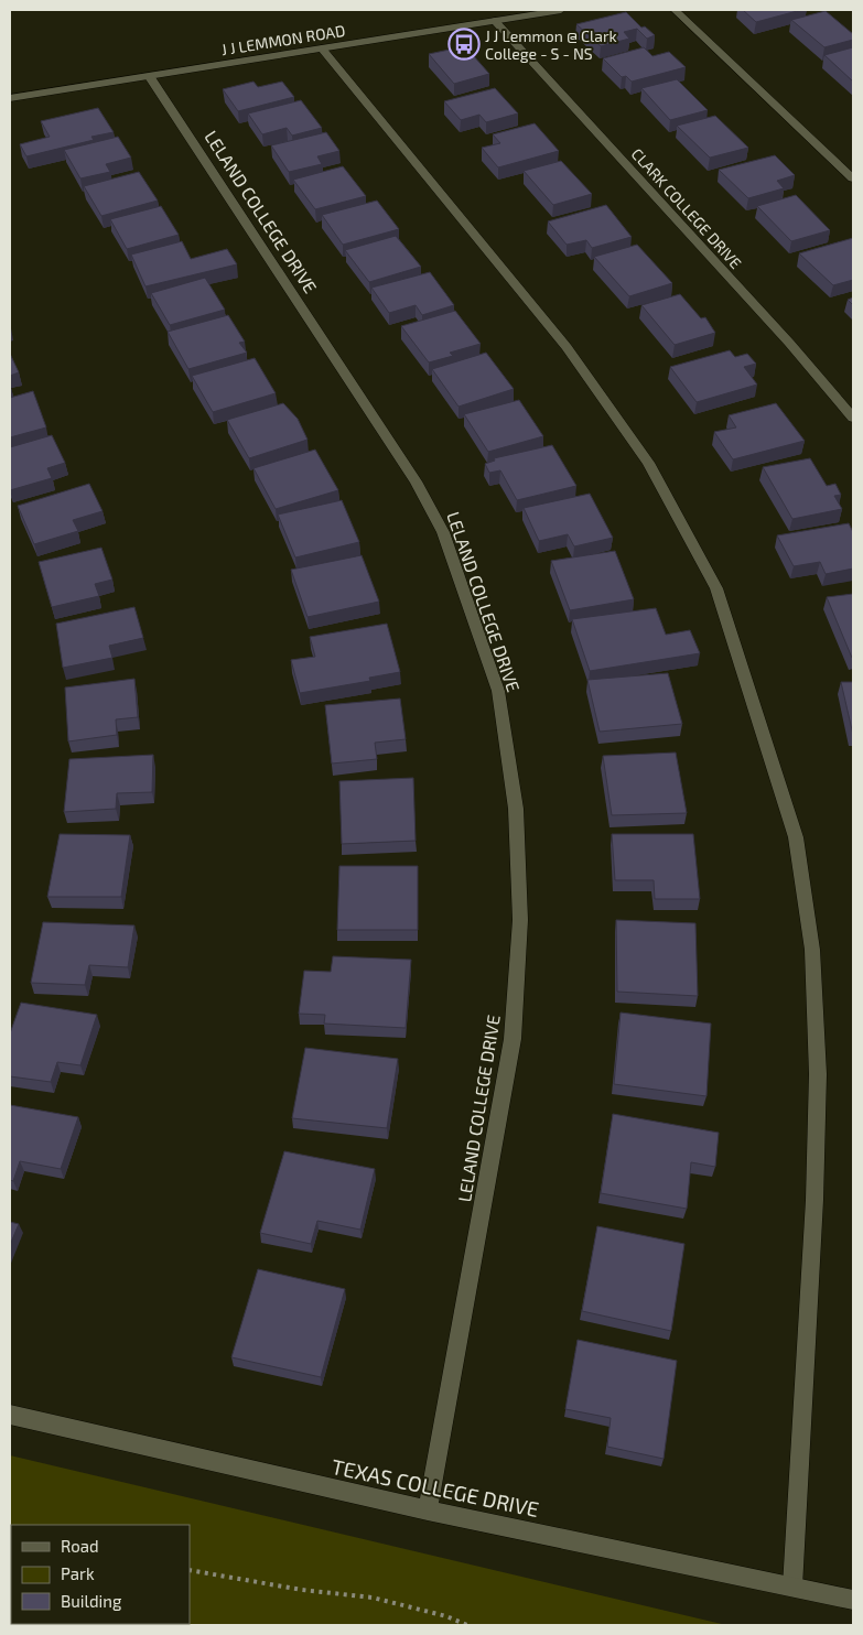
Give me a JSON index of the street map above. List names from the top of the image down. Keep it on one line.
{"streets":{"street":["J J LEMMON ROAD","CLARK COLLEGE DRIVE","LELAND COLLEGE DRIVE","TEXAS COLLEGE DRIVE"]},"crossings":[["J J LEMMON ROAD","CLARK COLLEGE DRIVE"],["J J LEMMON ROAD","LELAND COLLEGE DRIVE"],["LELAND COLLEGE DRIVE","TEXAS COLLEGE DRIVE"]],"places":{"bus stop":["J J Lemmon @ Clark College - S - NS"]},"legend":["Road","Park","Building"]}
